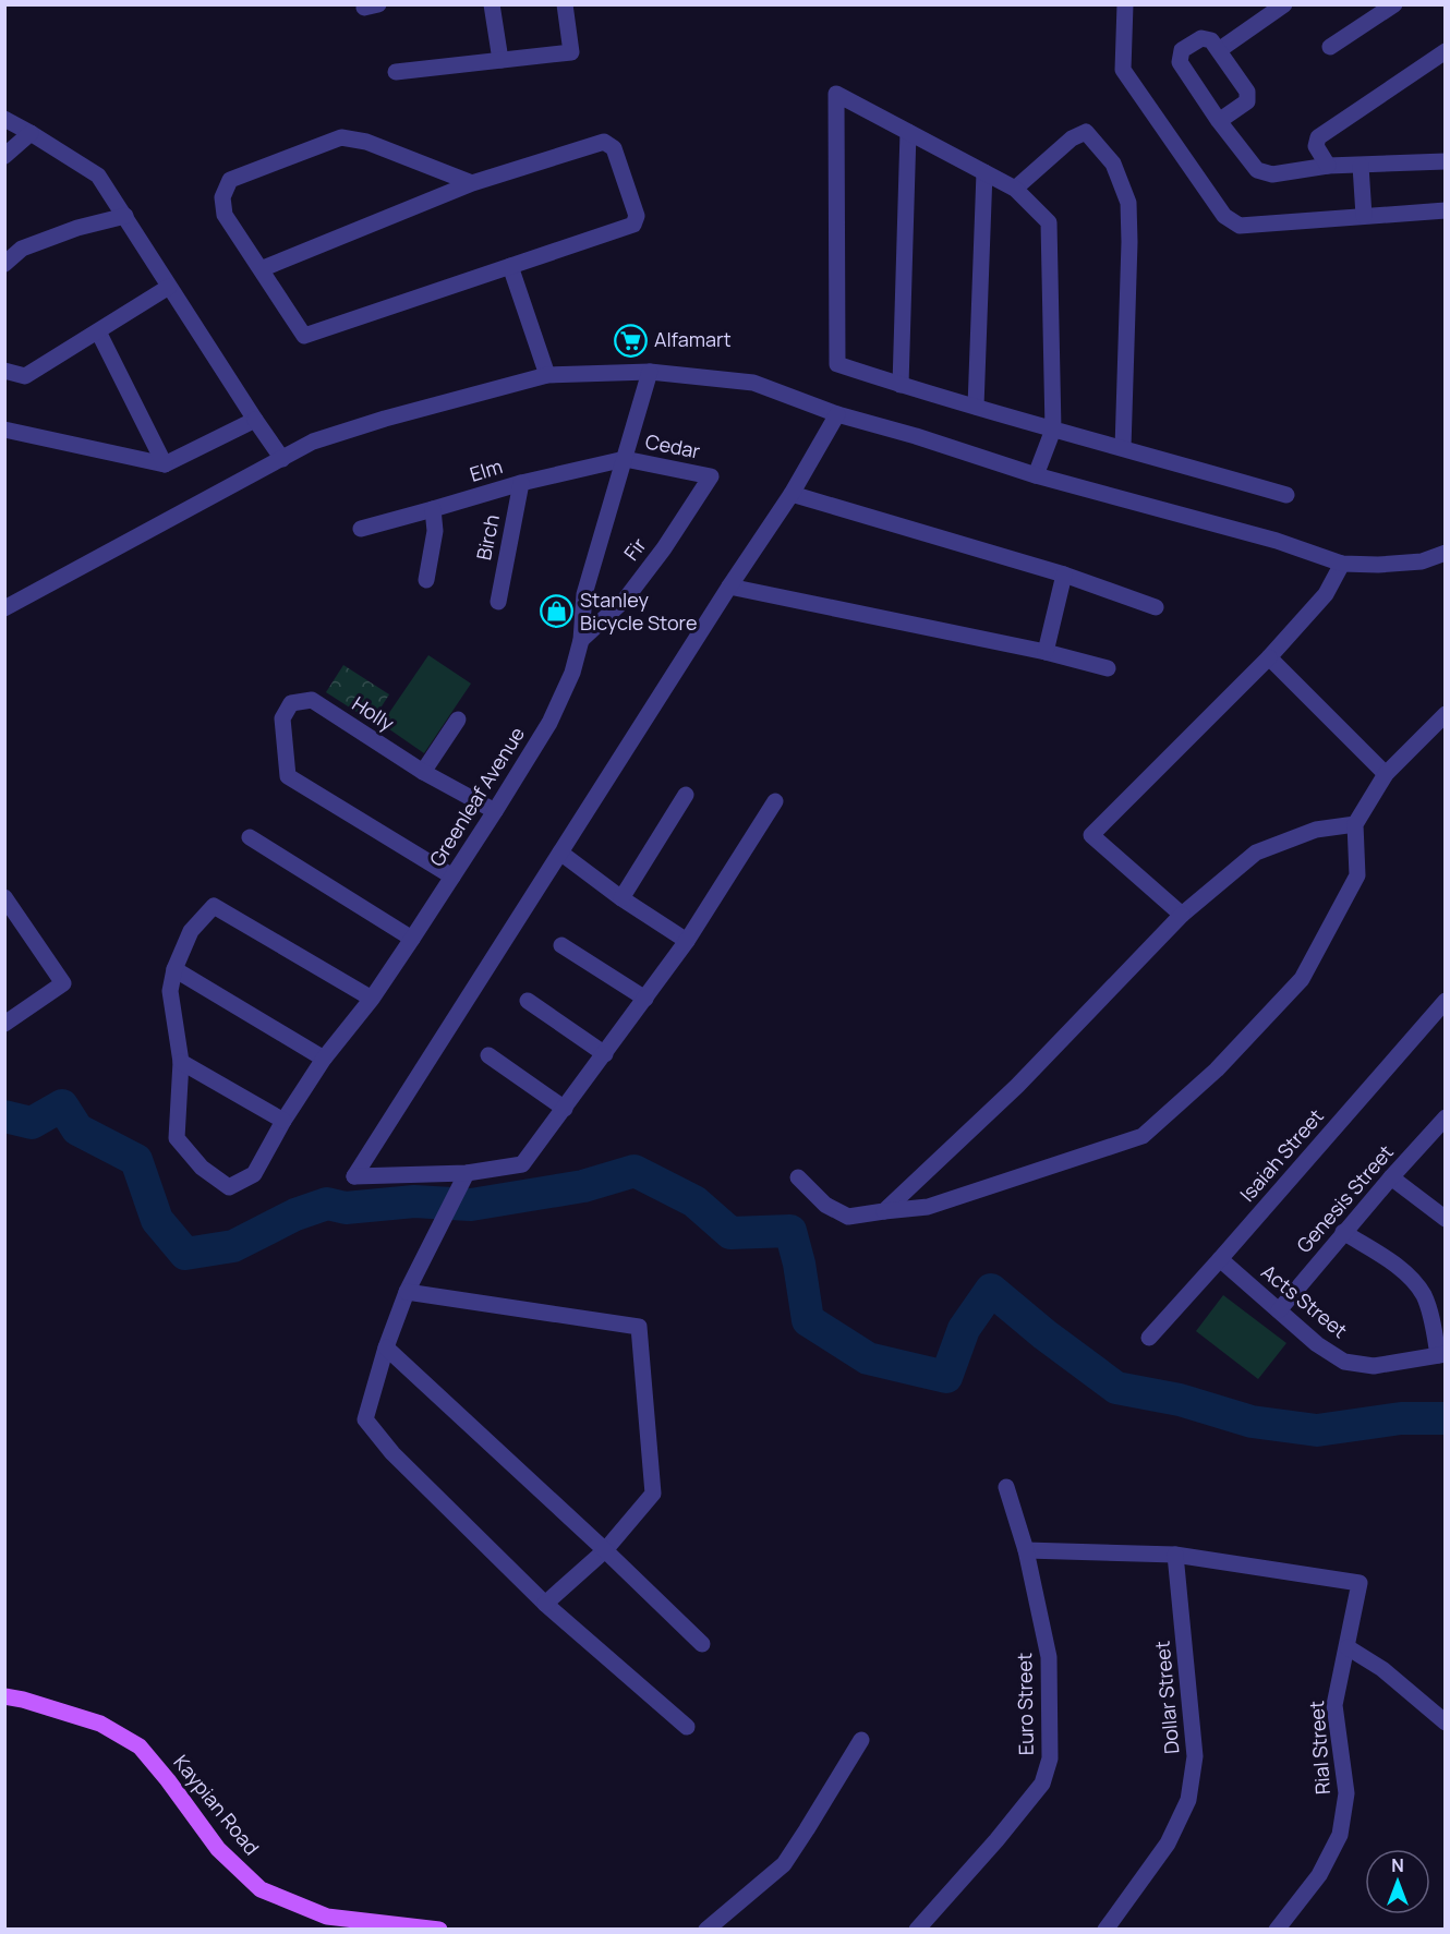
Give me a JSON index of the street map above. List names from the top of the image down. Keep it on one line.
{"streets":{"main road":["Kaypian Road"],"street":["Cedar","Elm","Birch","Fir","Holly","Greenleaf Avenue","Isaiah Street","Genesis Street","Acts Street","Dollar Street","Euro Street","Rial Street"]},"crossings":[["Cedar","Elm"],["Cedar","Fir"],["Cedar","Greenleaf Avenue"],["Elm","Birch"],["Elm","Greenleaf Avenue"],["Fir","Greenleaf Avenue"],["Holly","Greenleaf Avenue"],["Isaiah Street","Acts Street"],["Genesis Street","Acts Street"],["Dollar Street","Rial Street"]],"places":{"supermarket":["Alfamart"],"shop":["Stanley Bicycle Store"]},"north":"top"}
